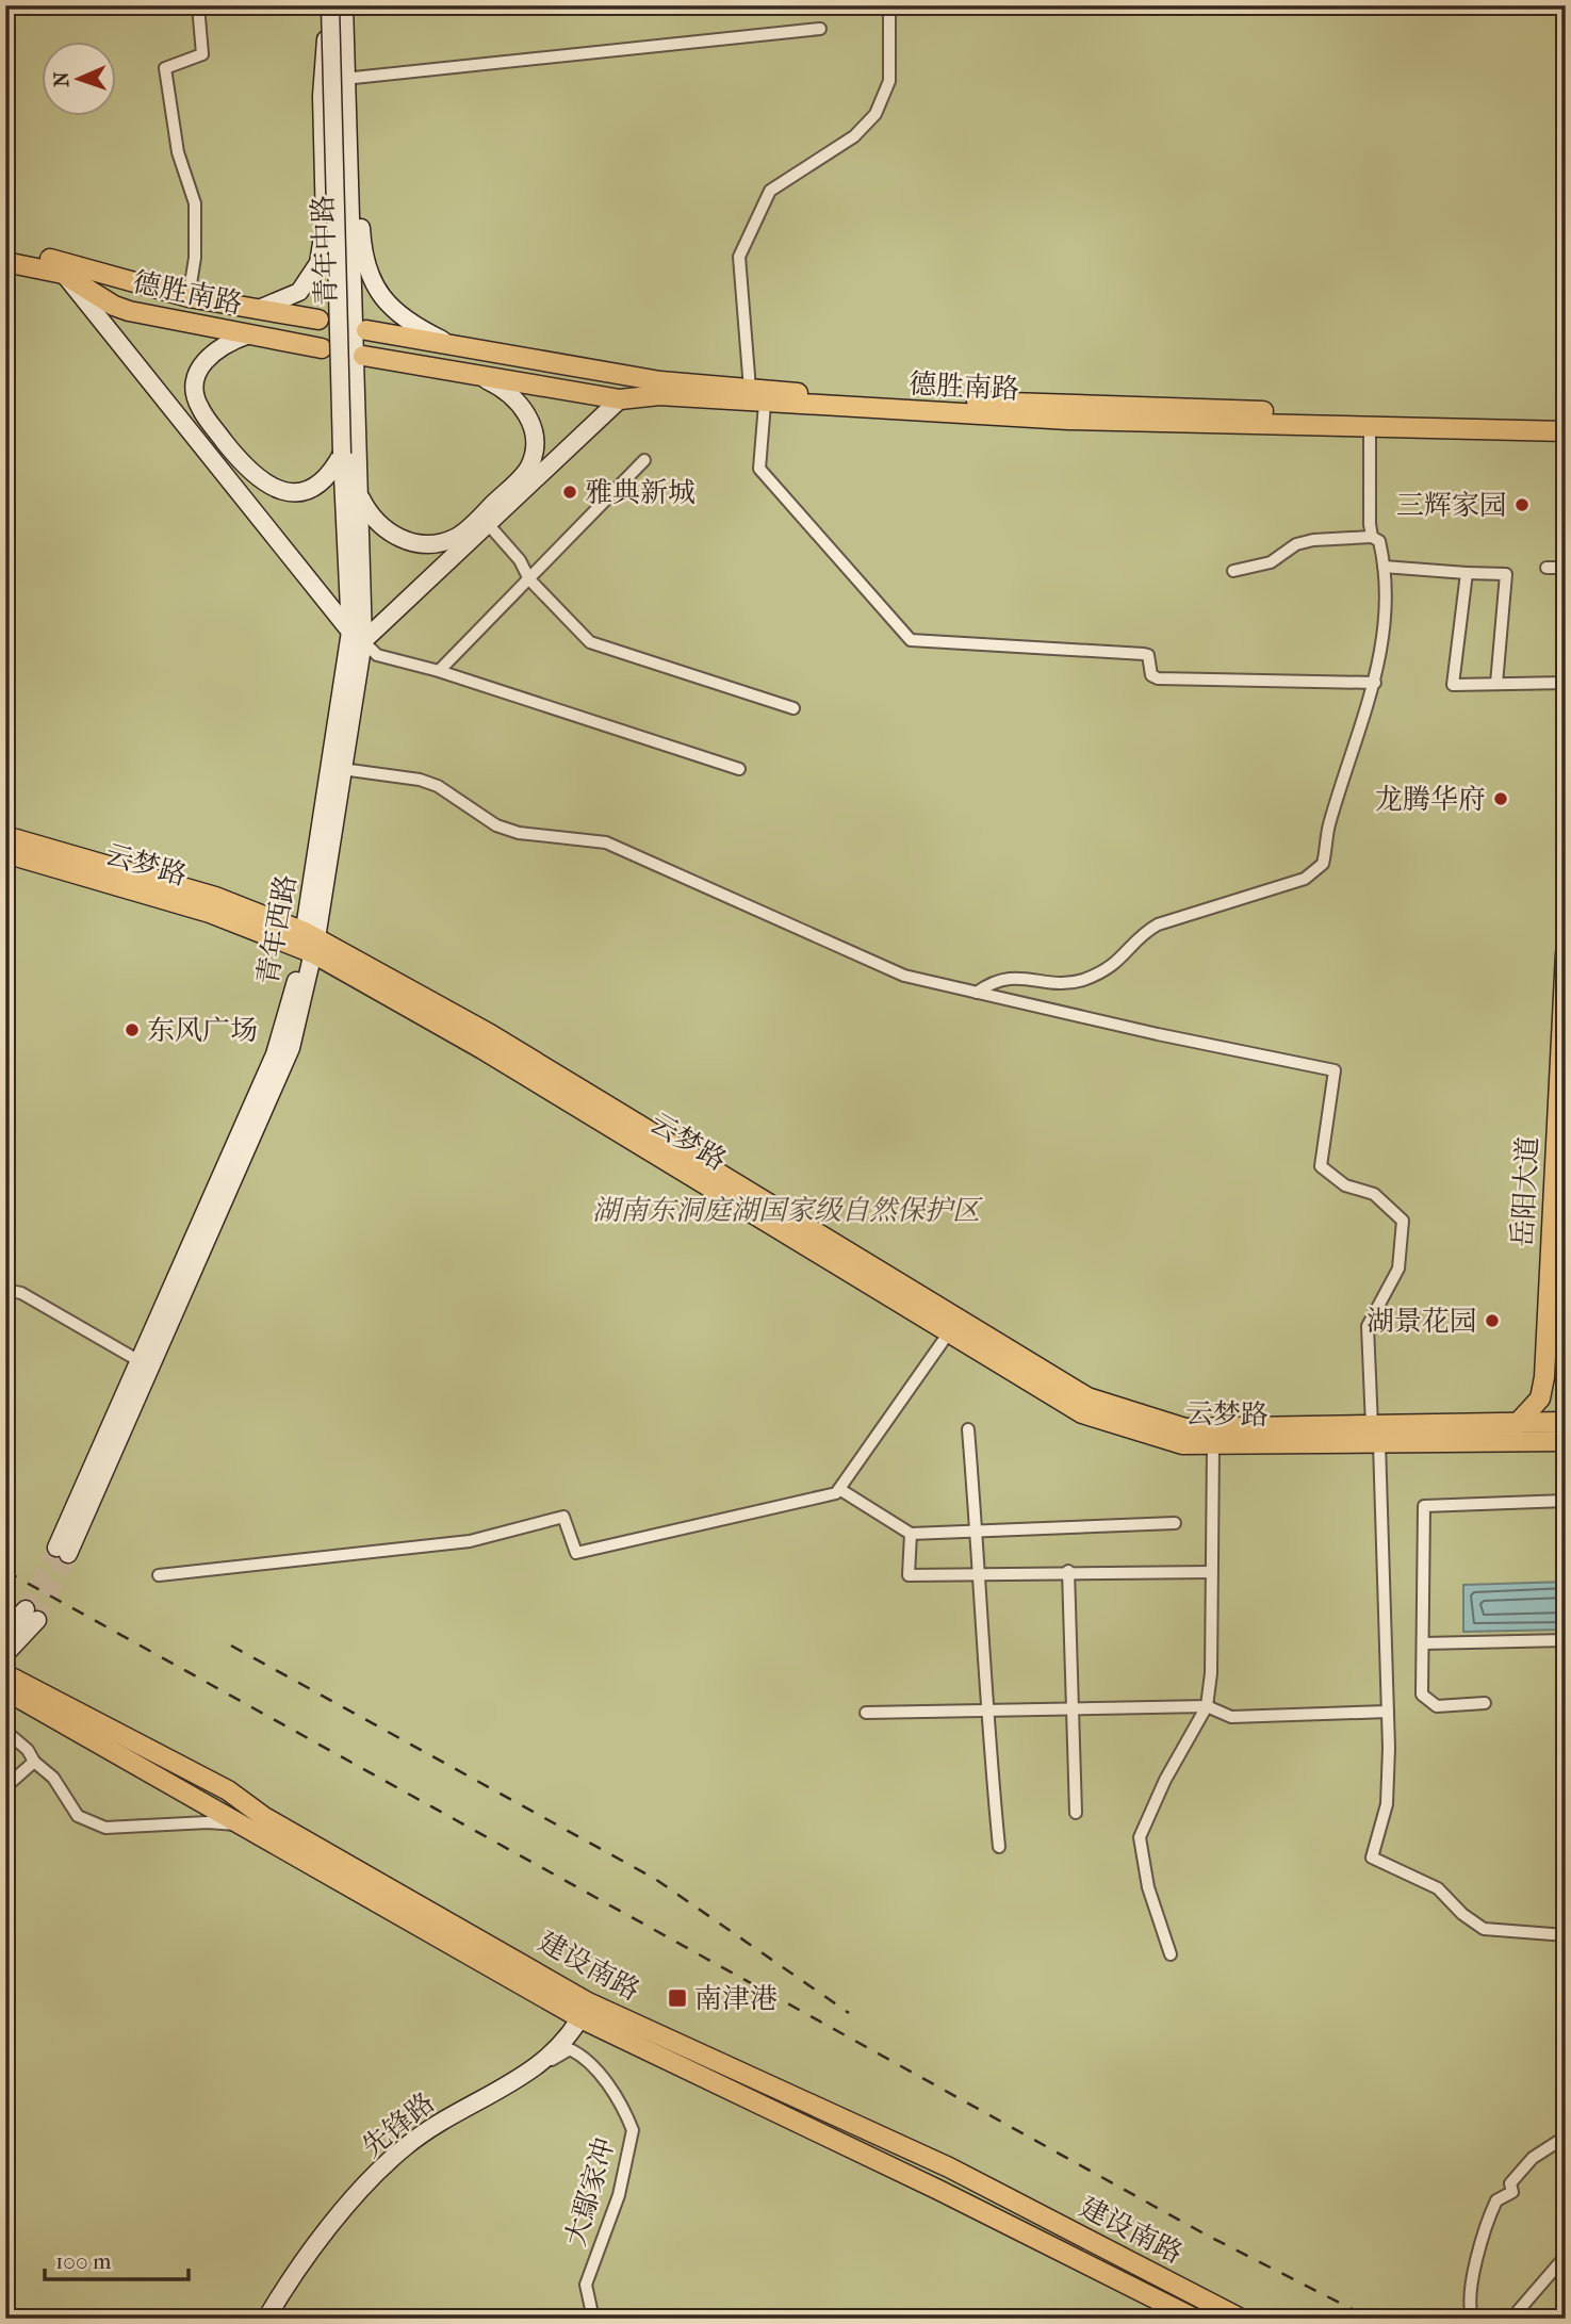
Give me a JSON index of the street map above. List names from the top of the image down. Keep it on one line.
{"streets":{"main road":["青年中路","德胜南路","云梦路","青年西路","岳阳大道","建设南路","先锋路"],"street":["大鄢家冲"]},"crossings":[["青年中路","青年西路"],["云梦路","青年西路"],["建设南路","先锋路"],["先锋路","大鄢家冲"]],"parks":["湖南东洞庭湖国家级自然保护区"],"places":{"other":["雅典新城","三辉家园","龙腾华府","东风广场","湖景花园"],"transit":["南津港"]},"scale_bar":"100 m","north":"left"}
